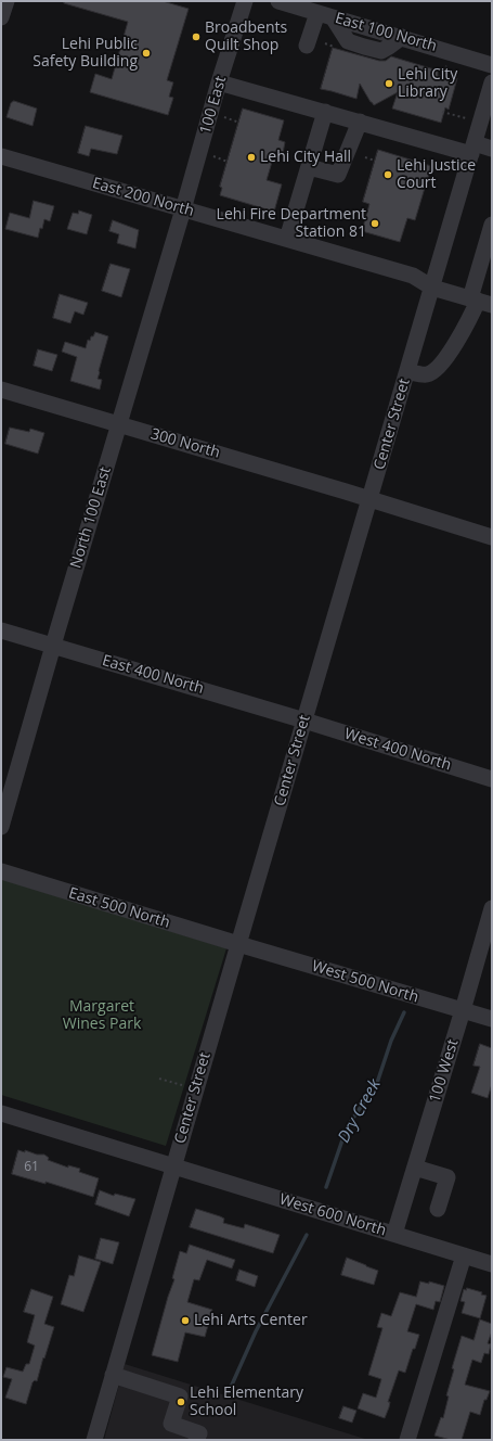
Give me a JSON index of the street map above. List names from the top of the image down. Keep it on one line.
{"streets":{"street":["East 100 North","100 East","East 200 North","Center Street","300 North","North 100 East","East 400 North","West 400 North","East 500 North","West 500 North","100 West","West 600 North"]},"crossings":[["100 East","East 200 North"],["100 East","North 100 East"],["East 200 North","Center Street"],["East 200 North","North 100 East"],["Center Street","300 North"],["Center Street","East 400 North"],["Center Street","West 400 North"],["Center Street","East 500 North"],["Center Street","West 500 North"],["Center Street","West 600 North"],["300 North","North 100 East"],["North 100 East","East 400 North"],["East 400 North","West 400 North"],["East 500 North","West 500 North"],["West 500 North","100 West"],["100 West","West 600 North"]],"water":["Dry Creek"],"parks":["Margaret Wines Park"],"places":["Broadbents Quilt Shop","Lehi Public Safety Building","Lehi City Library","Lehi City Hall","Lehi Justice Court","Lehi Fire Department Station 81","Lehi Arts Center","Lehi Elementary School"],"house_numbers":["61"]}
